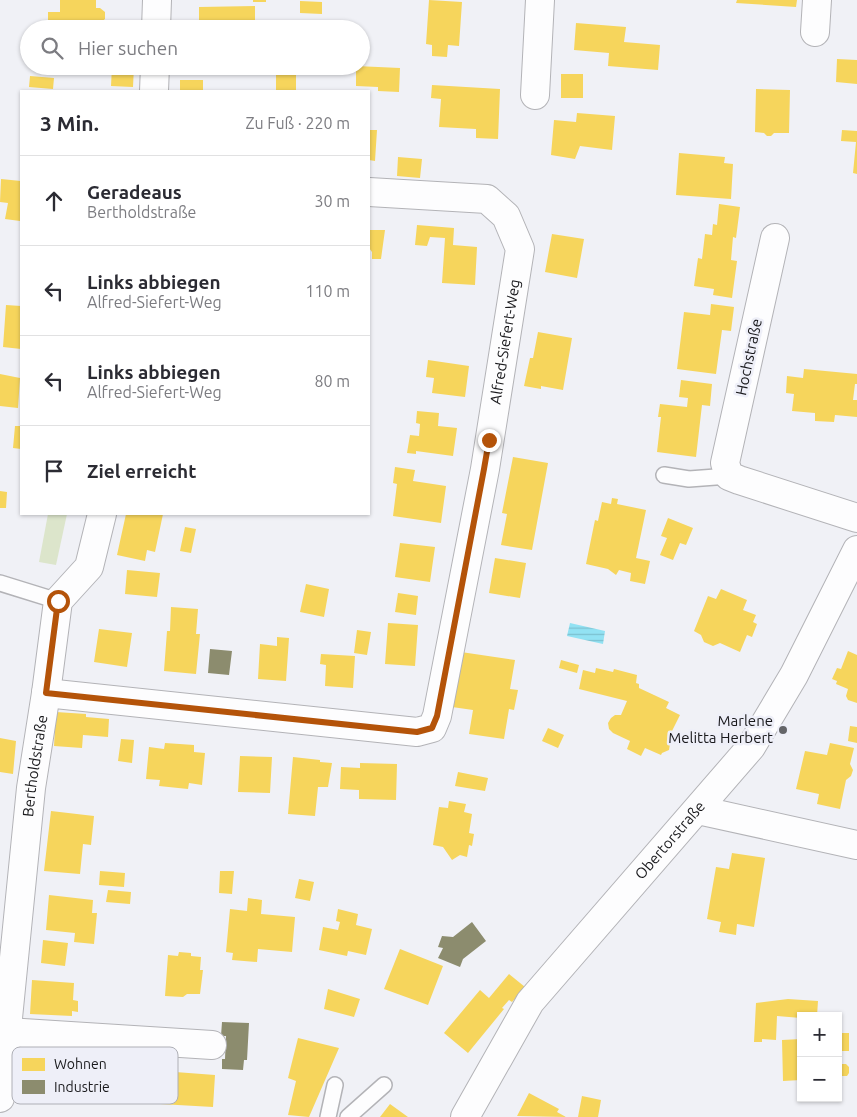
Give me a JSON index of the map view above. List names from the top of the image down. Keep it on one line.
{"streets":{"street":["Alfred-Siefert-Weg","Hochstraße","Bertholdstraße","Obertorstraße"]},"crossings":[["Alfred-Siefert-Weg","Bertholdstraße"]],"places":["Marlene Melitta Herbert"],"legend":["Wohnen","Industrie"],"page":{"search":"Hier suchen","heading":["3 Min.","Zu Fuß · 220 m"],"list":[["Geradeaus","Bertholdstraße","30 m"],["Links abbiegen","Alfred-Siefert-Weg","110 m"],["Links abbiegen","Alfred-Siefert-Weg","80 m"],"Ziel erreicht"],"map_buttons":["+","−"]}}
